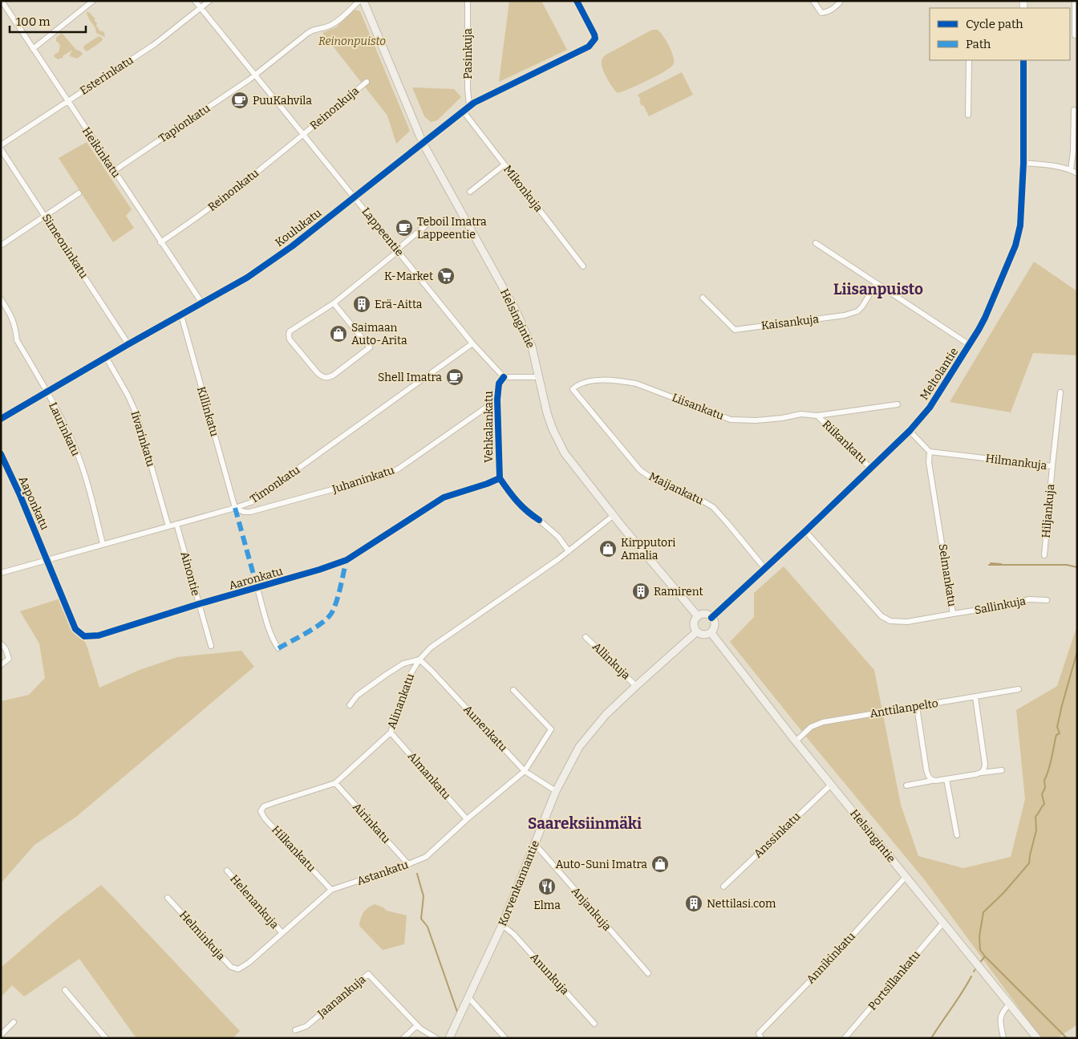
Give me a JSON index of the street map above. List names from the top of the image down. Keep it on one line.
{"streets":{"main road":["Helsingintie","Korvenkannantie"],"street":["Pasinkuja","Esterinkatu","Reinonkuja","Tapionkatu","Heikinkatu","Mikonkuja","Reinonkatu","Koulukatu","Lappeentie","Simeoninkatu","Kaisankuja","Meltolantie","Liisankatu","Killinkatu","Vehkalankatu","Laurinkatu","Iivarinkatu","Riikankatu","Hilmankuja","Juhaninkatu","Timonkatu","Maijankatu","Aaponkatu","Hiljankuja","Ainontie","Selmankatu","Aaronkatu","Sallinkuja","Allinkuja","Alinankatu","Anttilanpelto","Aunenkatu","Almankatu","Airinkatu","Anssinkatu","Hilkankatu","Astankatu","Helenankuja","Anjankuja","Helminkuja","Annikinkatu","Anunkuja","Portsillankatu","Jaanankuja"]},"crossings":[["Pasinkuja","Koulukatu"],["Esterinkatu","Heikinkatu"],["Esterinkatu","Lappeentie"],["Reinonkuja","Reinonkatu"],["Reinonkuja","Lappeentie"],["Tapionkatu","Heikinkatu"],["Tapionkatu","Lappeentie"],["Heikinkatu","Reinonkatu"],["Heikinkatu","Koulukatu"],["Mikonkuja","Koulukatu"],["Reinonkatu","Lappeentie"],["Koulukatu","Lappeentie"],["Koulukatu","Simeoninkatu"],["Koulukatu","Helsingintie"],["Koulukatu","Killinkatu"],["Koulukatu","Laurinkatu"],["Koulukatu","Iivarinkatu"],["Lappeentie","Vehkalankatu"],["Lappeentie","Timonkatu"],["Helsingintie","Meltolantie"],["Helsingintie","Alinankatu"],["Helsingintie","Anttilanpelto"],["Helsingintie","Anssinkatu"],["Helsingintie","Korvenkannantie"],["Helsingintie","Annikinkatu"],["Helsingintie","Portsillankatu"],["Meltolantie","Riikankatu"],["Meltolantie","Maijankatu"],["Meltolantie","Selmankatu"],["Meltolantie","Korvenkannantie"],["Liisankatu","Riikankatu"],["Liisankatu","Maijankatu"],["Killinkatu","Juhaninkatu"],["Killinkatu","Timonkatu"],["Vehkalankatu","Juhaninkatu"],["Vehkalankatu","Aaronkatu"],["Laurinkatu","Timonkatu"],["Iivarinkatu","Timonkatu"],["Hilmankuja","Hiljankuja"],["Hilmankuja","Selmankatu"],["Juhaninkatu","Timonkatu"],["Timonkatu","Aaponkatu"],["Timonkatu","Ainontie"],["Timonkatu","Aaronkatu"],["Aaponkatu","Aaronkatu"],["Ainontie","Aaronkatu"],["Selmankatu","Sallinkuja"],["Allinkuja","Korvenkannantie"],["Alinankatu","Aunenkatu"],["Alinankatu","Almankatu"],["Alinankatu","Airinkatu"],["Alinankatu","Hilkankatu"],["Aunenkatu","Astankatu"],["Aunenkatu","Korvenkannantie"],["Almankatu","Astankatu"],["Airinkatu","Astankatu"],["Hilkankatu","Astankatu"],["Astankatu","Helenankuja"],["Astankatu","Helminkuja"],["Korvenkannantie","Anjankuja"],["Korvenkannantie","Anunkuja"]],"districts":["Liisanpuisto","Saareksiinmäki"],"parks":["Reinonpuisto"],"places":{"cafe":["PuuKahvila","Teboil Imatra Lappeentie","Shell Imatra"],"supermarket":["K-Market"],"building":["Erä-Aitta","Ramirent","Nettilasi.com"],"shop":["Saimaan Auto-Arita","Kirpputori Amalia","Auto-Suni Imatra"],"restaurant":["Elma"]},"legend":["Cycle path","Path"],"scale_bar":"100 m"}
